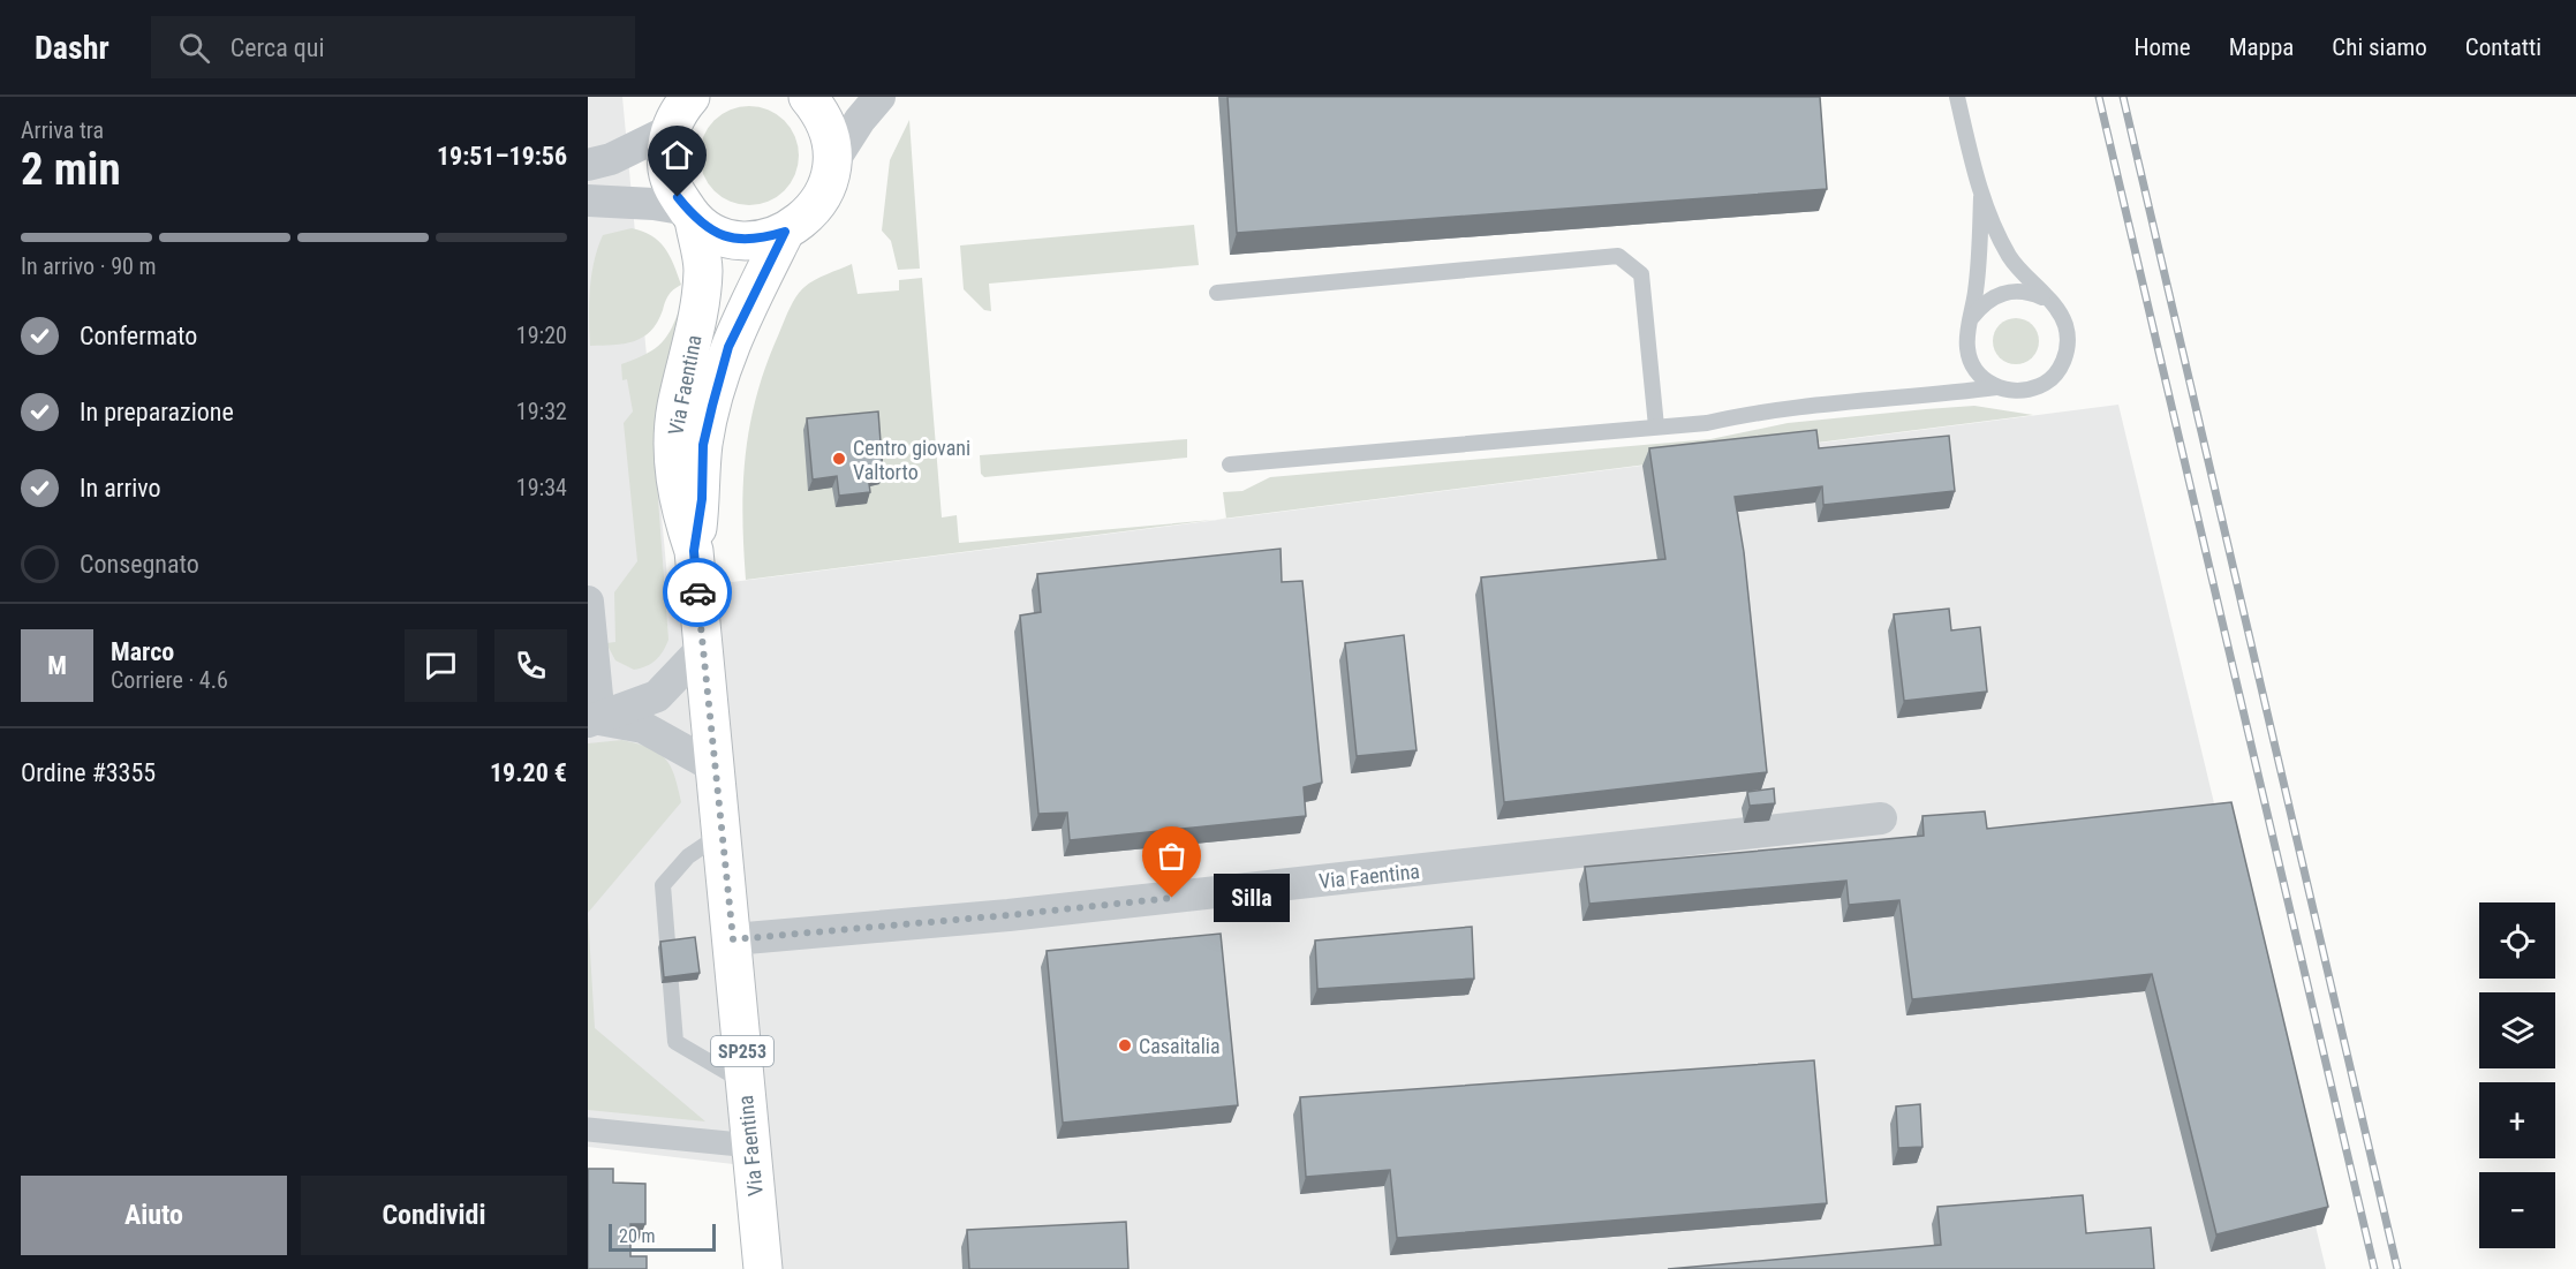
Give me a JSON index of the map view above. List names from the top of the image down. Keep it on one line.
{"streets":{"main road":["Via Faentina","SP253"]},"places":["Centro giovani Valtorto","Silla","Casaitalia"],"scale_bar":"20 m","page":{"header":"Dashr","search":"Cerca qui","nav":["Home","Mappa","Chi siamo","Contatti"],"heading":["2 min","Arriva tra","19:51–19:56"],"panel":["Marco","Corriere · 4.6","Ordine #3355","19.20 €"],"bar":"In arrivo · 90 m","list":[["Confermato","19:20"],["In preparazione","19:32"],["In arrivo","19:34"],"Consegnato"],"round":"M","bubble":"Silla","map_buttons":["+","−"],"buttons":["Aiuto","Condividi"],"scale":"20 m"}}
